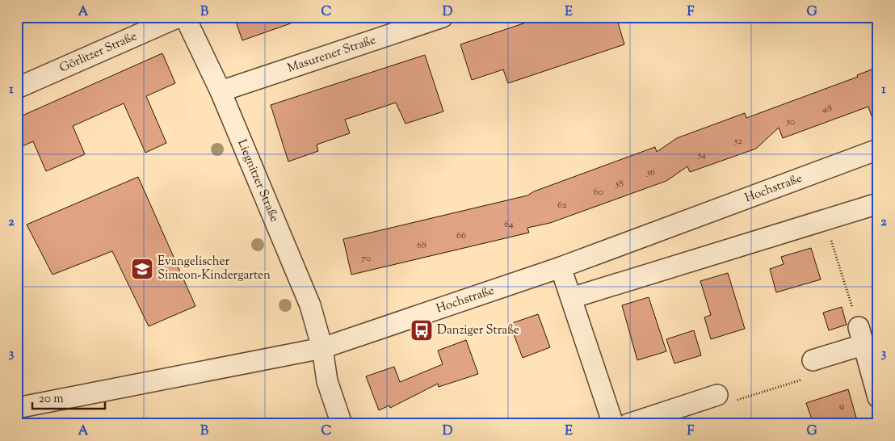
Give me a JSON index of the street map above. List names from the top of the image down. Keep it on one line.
{"streets":{"street":["Görlitzer Straße","Masurener Straße","Liegnitzer Straße","Hochstraße"]},"crossings":[["Masurener Straße","Liegnitzer Straße"],["Liegnitzer Straße","Hochstraße"]],"places":{"school or university":["Evangelischer Simeon-Kindergarten"],"bus stop":["Danziger Straße"]},"house_numbers":["48","50","52","54","56","58","60","62","64","66","68","70","9"],"scale_bar":"20 m","grid":{"columns":["A","B","C","D","E","F","G"],"rows":["1","2","3"]}}
